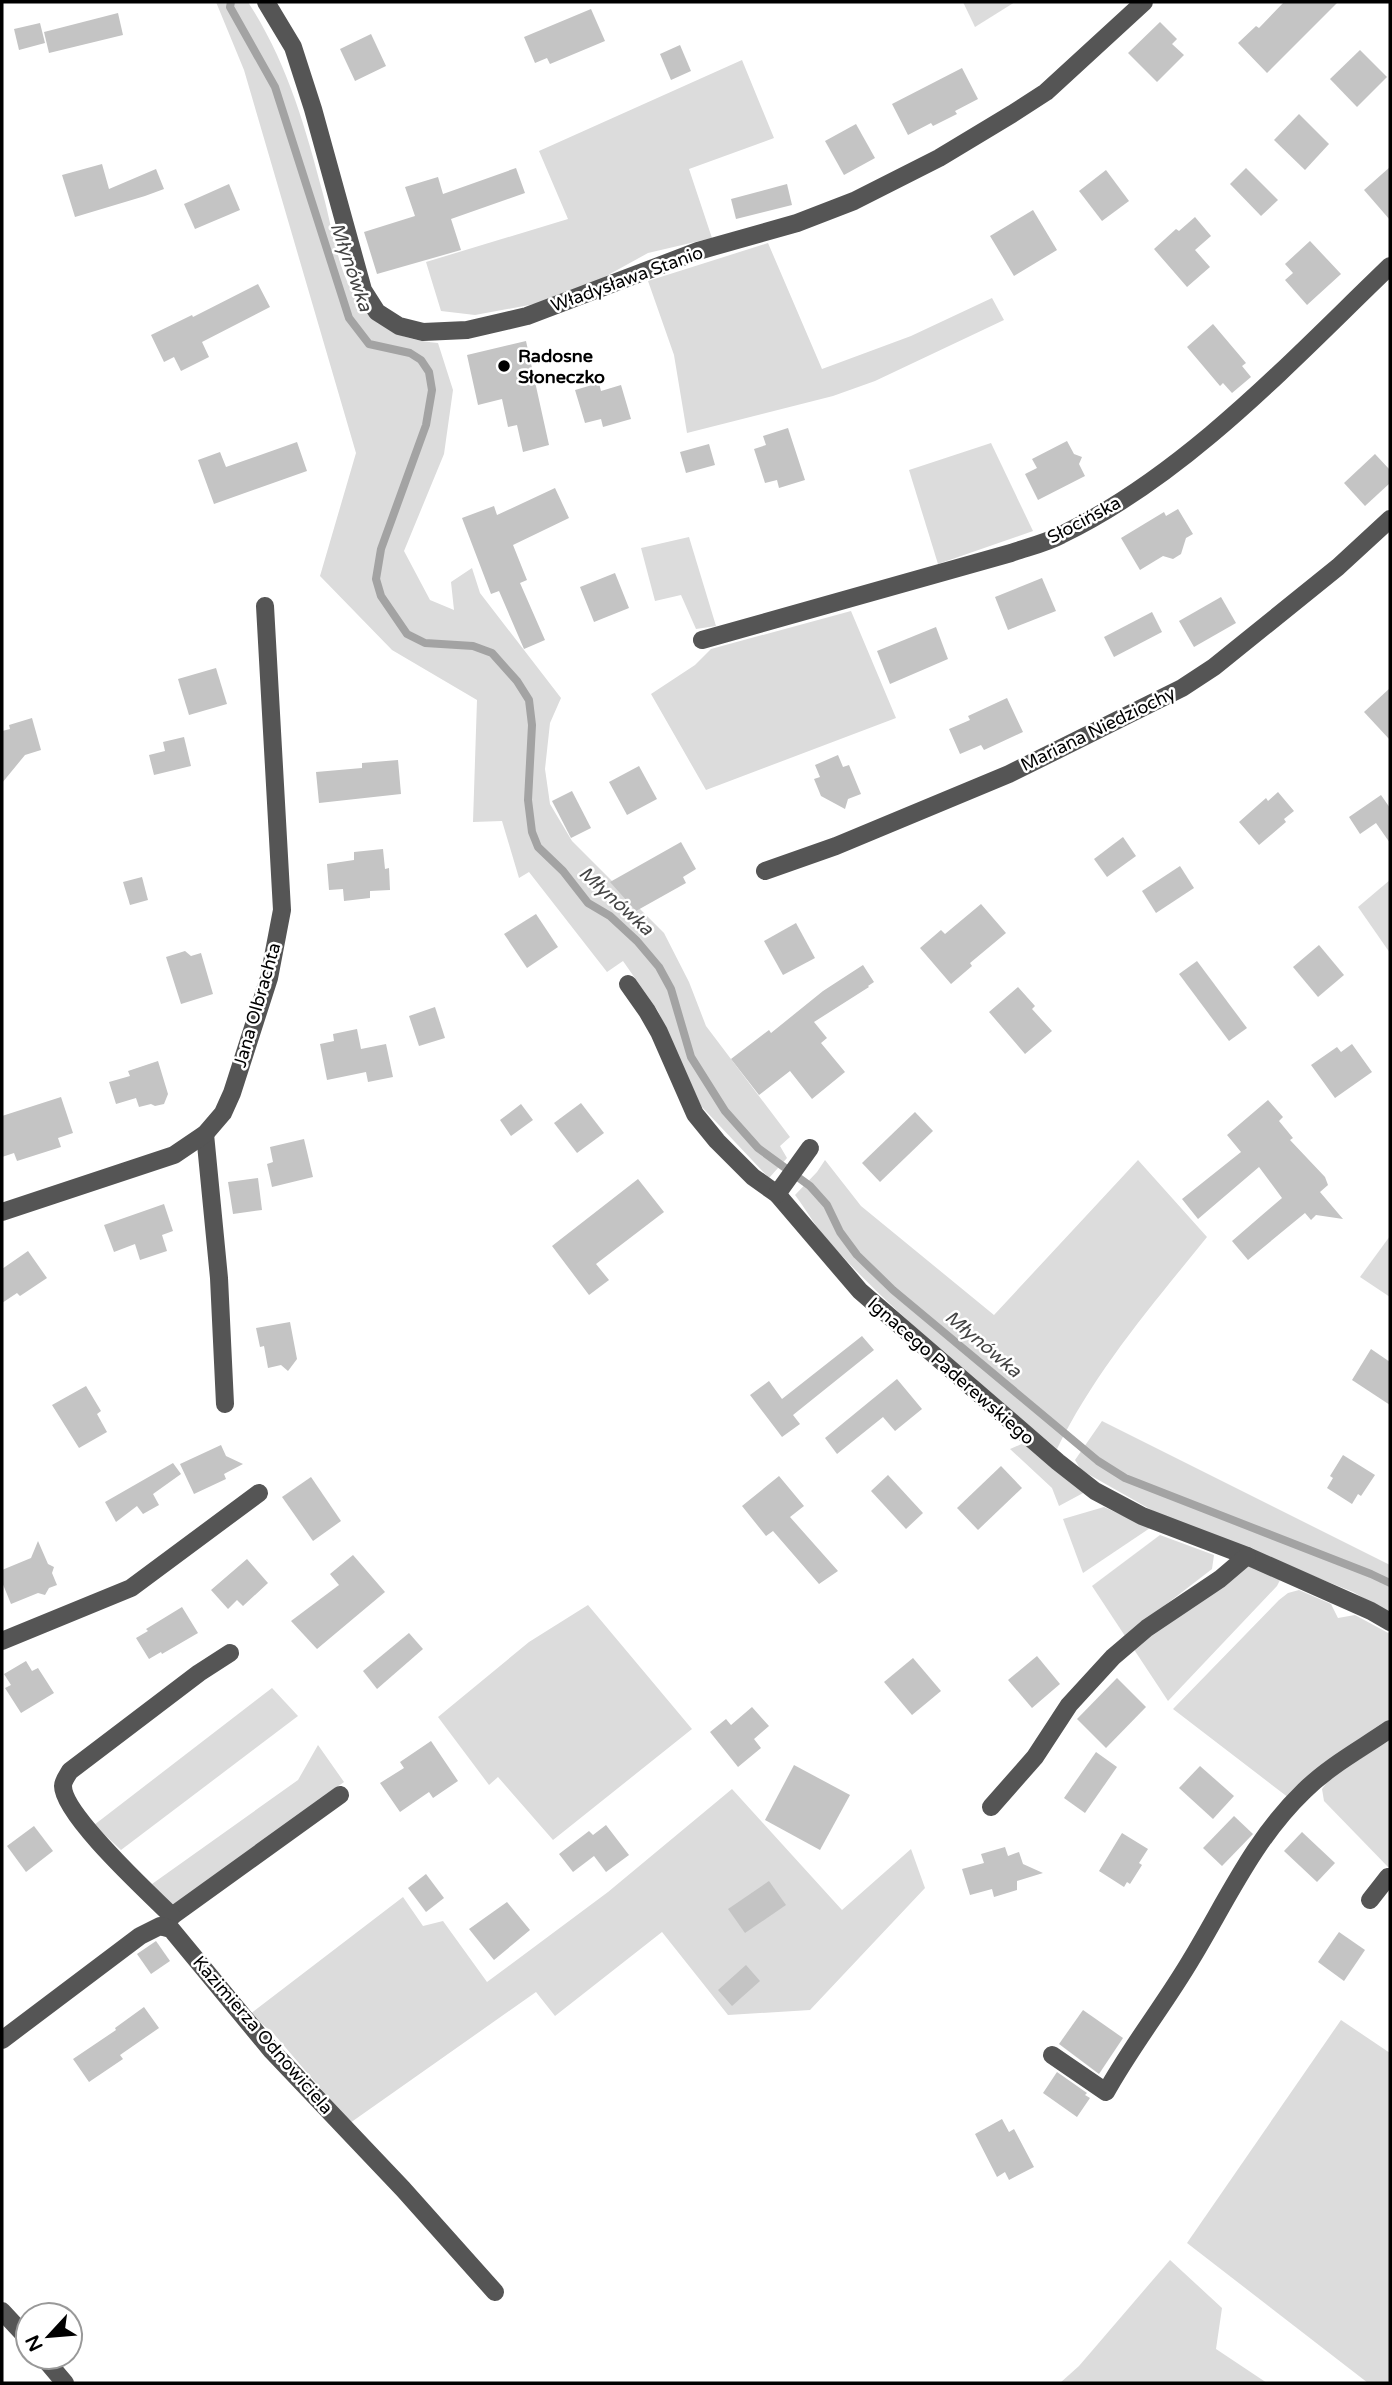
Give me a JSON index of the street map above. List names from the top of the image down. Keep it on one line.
{"streets":{"street":["Władysława Stanio","Słocińska","Mariana Niedziochy","Jana Olbrachta","Ignacego Paderewskiego","Kazimierza Odnowiciela"]},"water":["Młynówka"],"places":["Radosne Słoneczko"],"north":"bottom left"}
